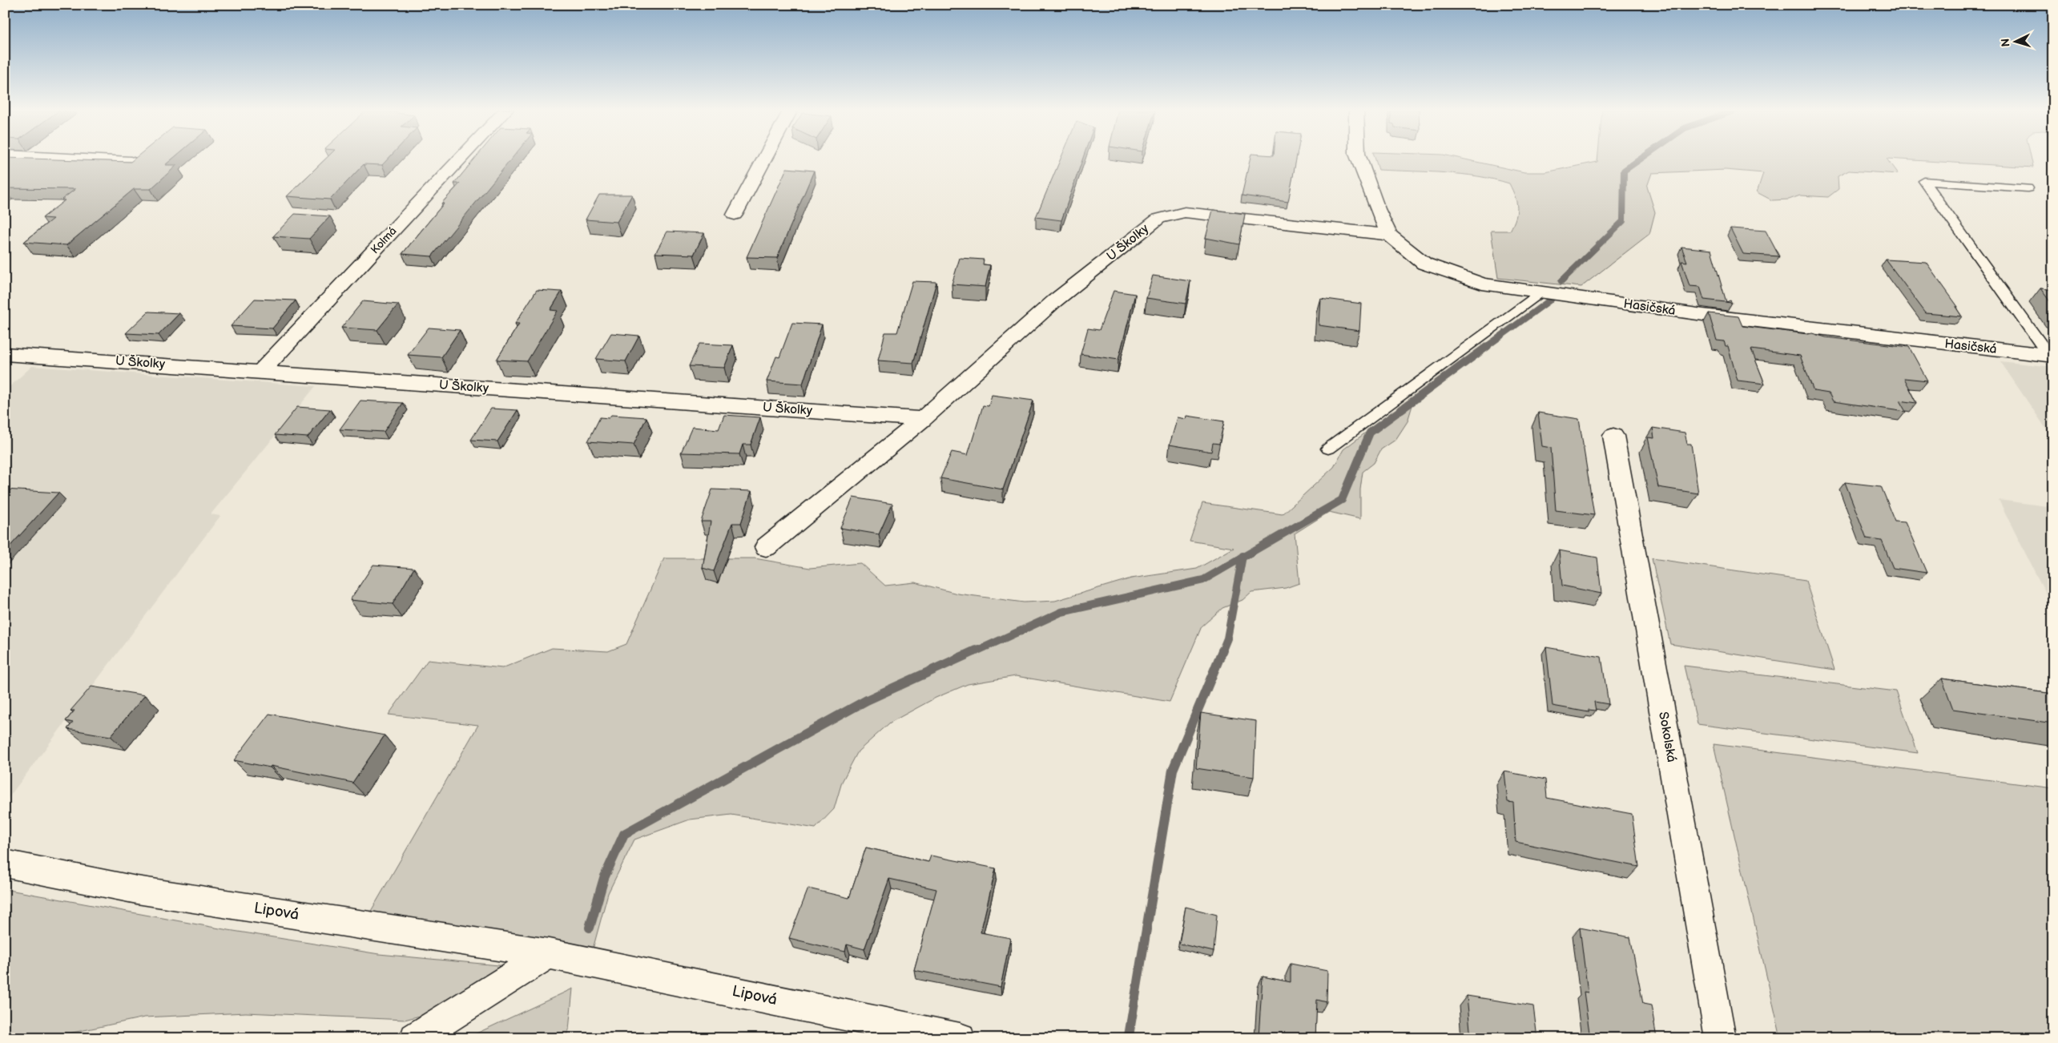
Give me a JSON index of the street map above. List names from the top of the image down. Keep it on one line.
{"streets":{"street":["Kolmá","U Školky","Hasičská","Sokolská","Lipová"]},"crossings":[["Kolmá","U Školky"],["U Školky","Hasičská"]],"north":"left"}
